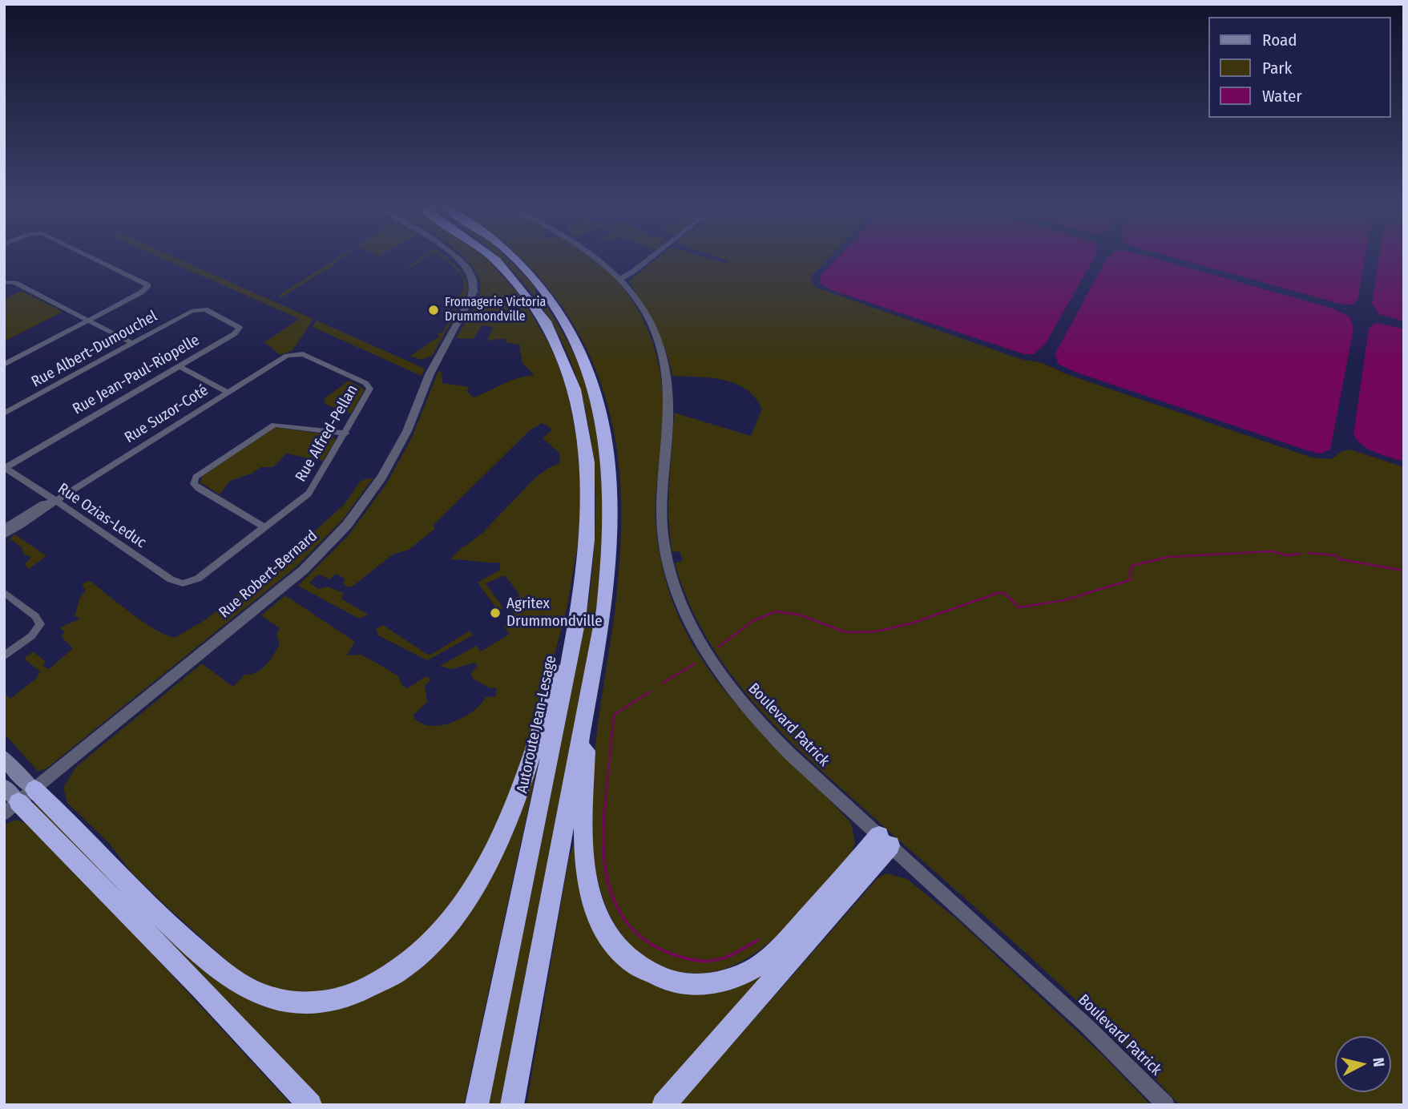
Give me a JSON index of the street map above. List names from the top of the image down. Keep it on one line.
{"streets":{"highway":["Autoroute Jean-Lesage"],"street":["Rue Albert-Dumouchel","Rue Jean-Paul-Riopelle","Rue Suzor-Coté","Rue Alfred-Pellan","Rue Ozias-Leduc","Rue Robert-Bernard","Boulevard Patrick"]},"crossings":[["Rue Albert-Dumouchel","Rue Jean-Paul-Riopelle"],["Rue Jean-Paul-Riopelle","Rue Ozias-Leduc"],["Rue Suzor-Coté","Rue Alfred-Pellan"],["Rue Suzor-Coté","Rue Ozias-Leduc"],["Rue Alfred-Pellan","Rue Ozias-Leduc"]],"places":["Fromagerie Victoria Drummondville","Agritex Drummondville"],"legend":["Road","Park","Water"],"north":"right"}
